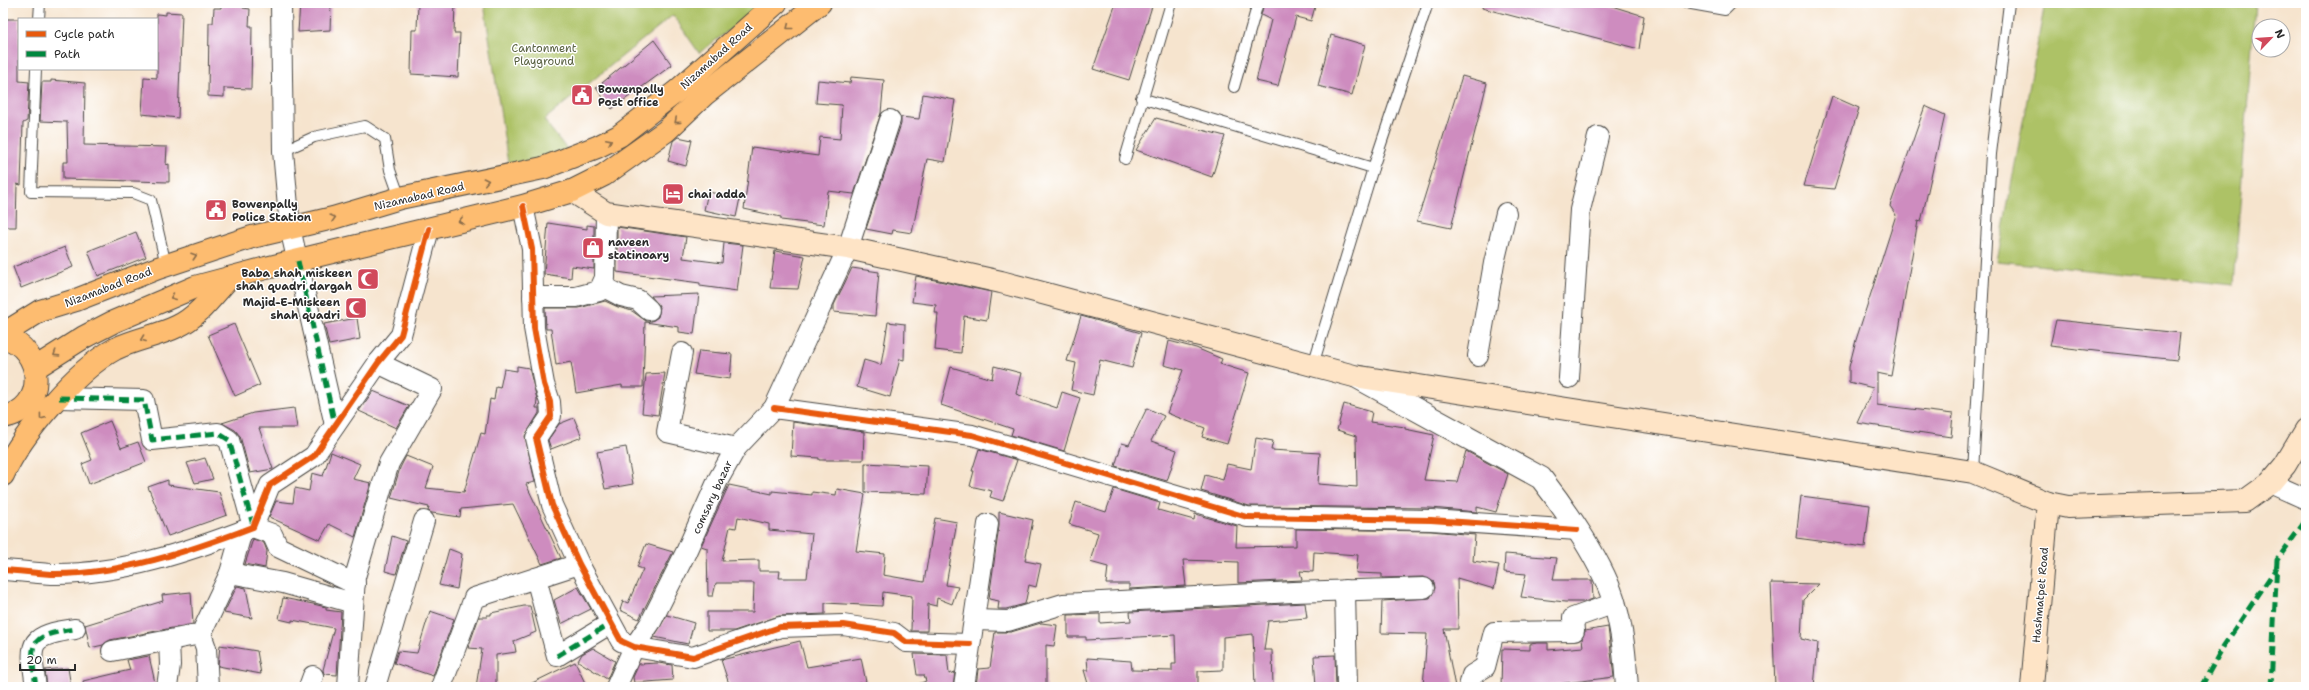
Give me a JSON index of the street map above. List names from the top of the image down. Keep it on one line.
{"streets":{"highway":["Nizamabad Road"],"main road":["Hashmatpet Road"],"street":["comsary bazar"]},"parks":["Cantonment Playground"],"places":{"public building":["Bowenpally Post office","Bowenpally Police Station"],"hotel":["chai adda"],"shop":["naveen statinoary"],"mosque":["Baba shah miskeen shah quadri dargah","Majid-E-Miskeen shah quadri"]},"legend":["Cycle path","Path"],"scale_bar":"20 m","north":"top right"}
